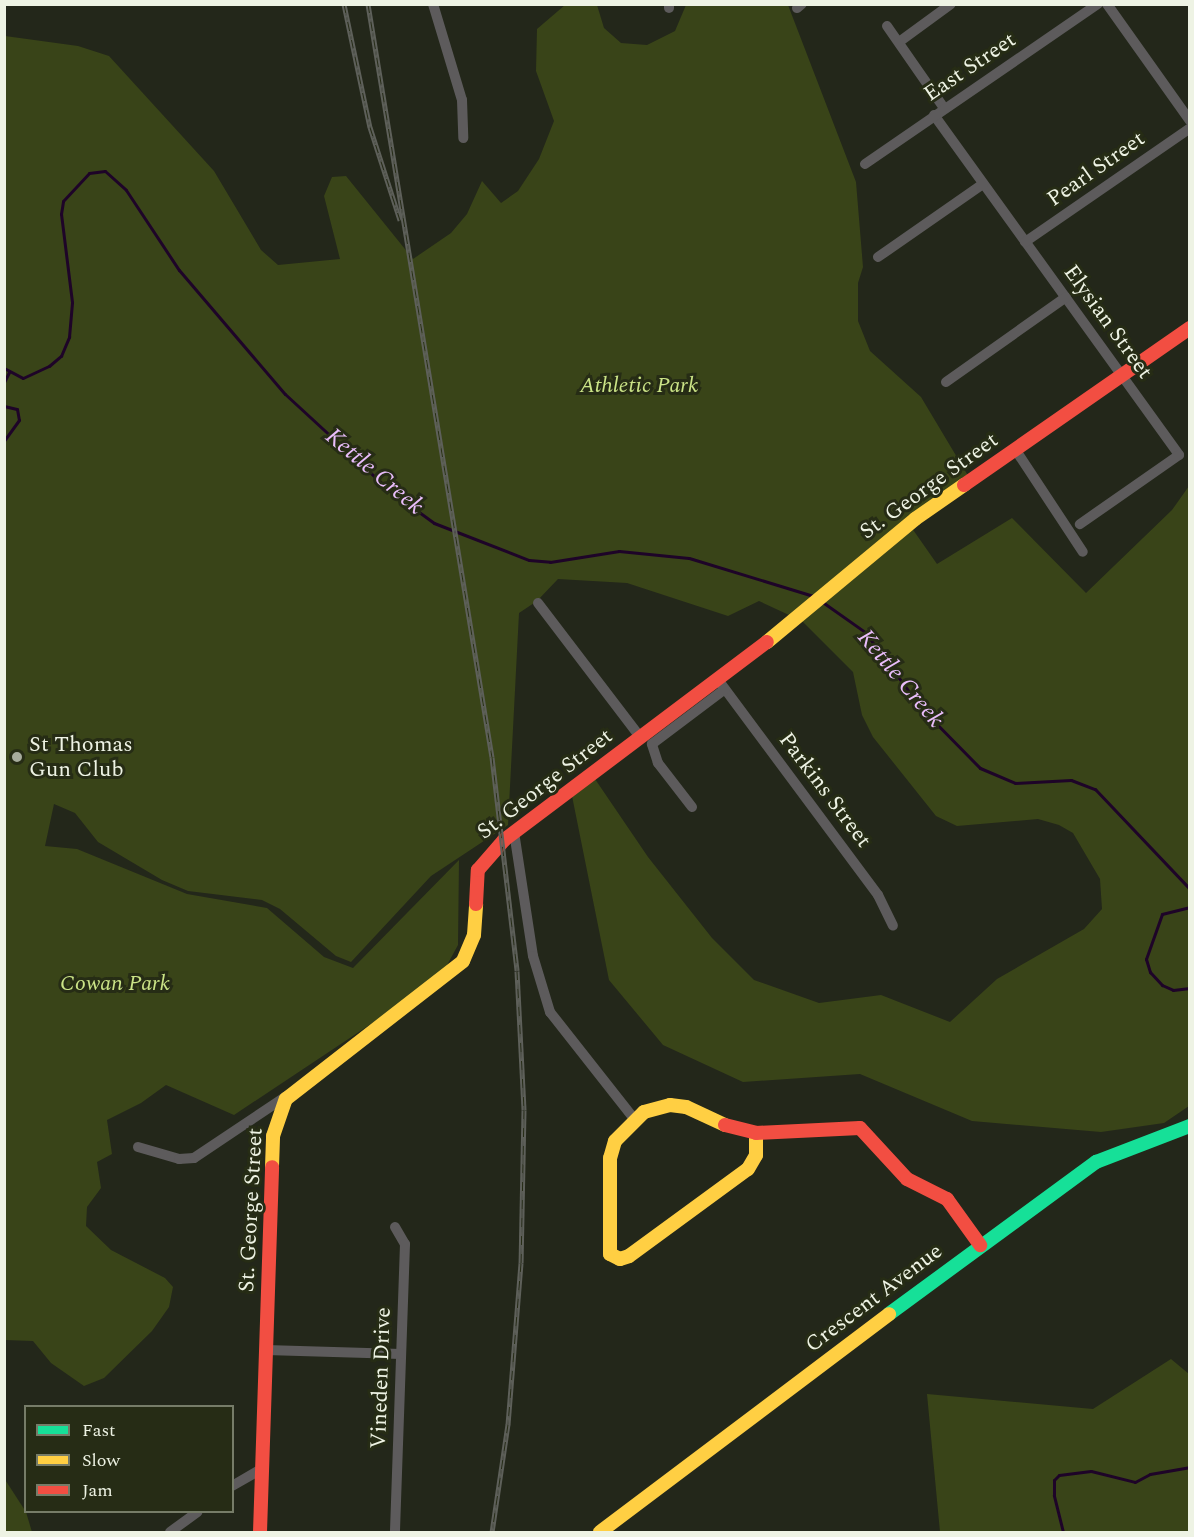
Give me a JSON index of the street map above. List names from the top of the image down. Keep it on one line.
{"streets":{"street":["East Street","Pearl Street","Elysian Street","St. George Street","Parkins Street","Crescent Avenue","Vineden Drive"]},"crossings":[["East Street","Elysian Street"],["Pearl Street","Elysian Street"],["Elysian Street","St. George Street"],["St. George Street","Parkins Street"]],"water":["Kettle Creek"],"parks":["Athletic Park","Cowan Park"],"places":["St Thomas Gun Club"],"legend":["Fast","Slow","Jam"]}
